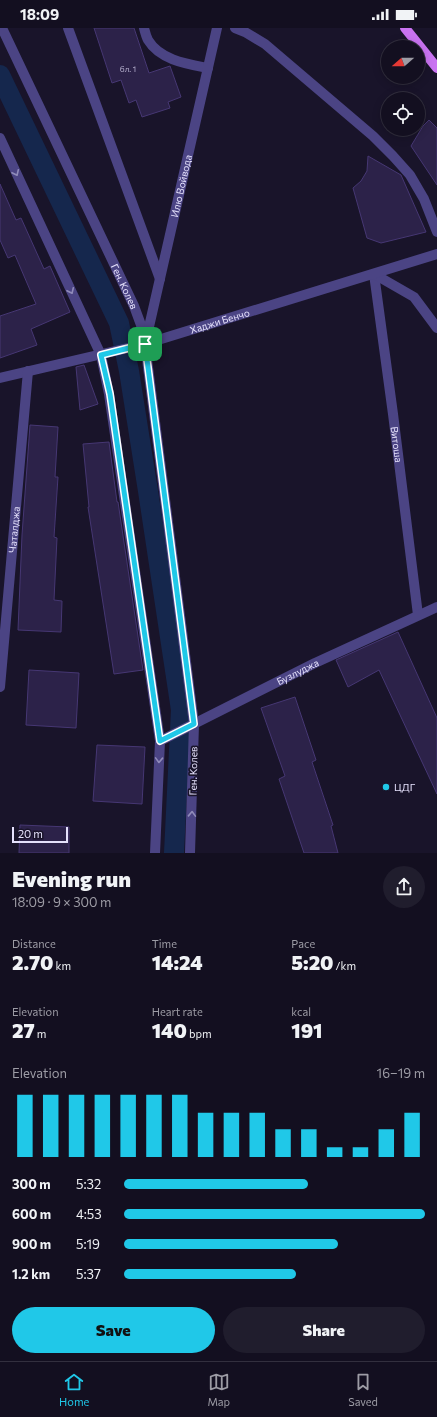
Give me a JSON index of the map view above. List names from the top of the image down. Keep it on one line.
{"streets":{"street":["Илю Войвода","Ген. Колев","Хаджи Бенчо","Витоша","Чаталджа","Бузлуджа"]},"crossings":[["Илю Войвода","Ген. Колев"],["Илю Войвода","Хаджи Бенчо"],["Ген. Колев","Хаджи Бенчо"],["Ген. Колев","Бузлуджа"],["Хаджи Бенчо","Витоша"],["Хаджи Бенчо","Чаталджа"],["Витоша","Бузлуджа"]],"places":["ЦДГ"],"house_numbers":["бл. 1"],"scale_bar":"20 m","north":"left","page":{"status":"18:09","scale":"20 m","heading":["Evening run","18:09 · 9 × 300 m"],"stats":[["Distance","2.70 km"],["Time","14:24"],["Pace","5:20 /km"],["Elevation","27 m"],["Heart rate","140 bpm"],["kcal","191"]],"chart":["Elevation","16–19 m"],"list":[{"name":"300 m","note":"5:32"},{"name":"600 m","note":"4:53"},{"name":"900 m","note":"5:19"},{"name":"1.2 km","note":"5:37"}],"buttons":["Save","Share"],"tabs":["Home","Map","Saved"]}}
